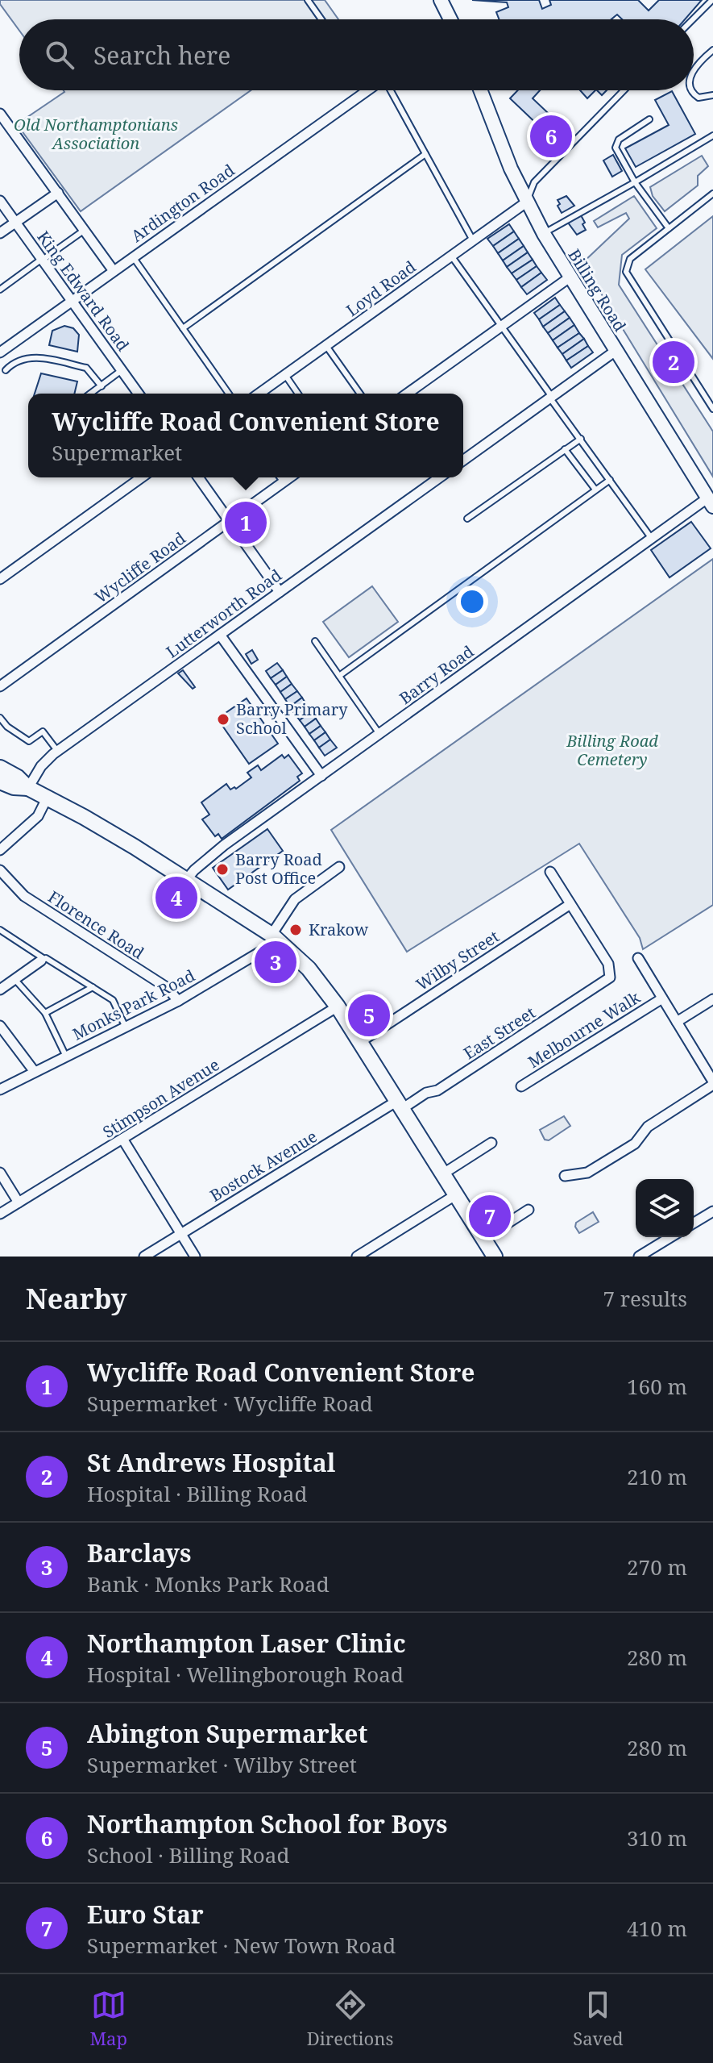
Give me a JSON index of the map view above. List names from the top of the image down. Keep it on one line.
{"streets":{"street":["Ardington Road","Loyd Road","Billing Road","King Edward Road","Wycliffe Road","Lutterworth Road","Barry Road","Florence Road","Wilby Street","Monks Park Road","Melbourne Walk","East Street","Stimpson Avenue","Bostock Avenue"]},"crossings":[["Ardington Road","King Edward Road"],["Loyd Road","Billing Road"],["Billing Road","Barry Road"],["Florence Road","Monks Park Road"],["Wilby Street","East Street"],["East Street","Bostock Avenue"]],"parks":["Old Northamptonians Association","Billing Road Cemetery"],"places":["Barry Primary School","Barry Road Post Office","Krakow"],"page":{"search":"Search here","pins":["6","2","1","4","3","5","7"],"popup":["Wycliffe Road Convenient Store","Supermarket"],"heading":["Nearby","7 results"],"list":[{"mark":"1","name":"Wycliffe Road Convenient Store","note":"Supermarket · Wycliffe Road","value":"160 m"},{"mark":"2","name":"St Andrews Hospital","note":"Hospital · Billing Road","value":"210 m"},{"mark":"3","name":"Barclays","note":"Bank · Monks Park Road","value":"270 m"},{"mark":"4","name":"Northampton Laser Clinic","note":"Hospital · Wellingborough Road","value":"280 m"},{"mark":"5","name":"Abington Supermarket","note":"Supermarket · Wilby Street","value":"280 m"},{"mark":"6","name":"Northampton School for Boys","note":"School · Billing Road","value":"310 m"},{"mark":"7","name":"Euro Star","note":"Supermarket · New Town Road","value":"410 m"}],"nav":["Map","Directions","Saved"]}}
